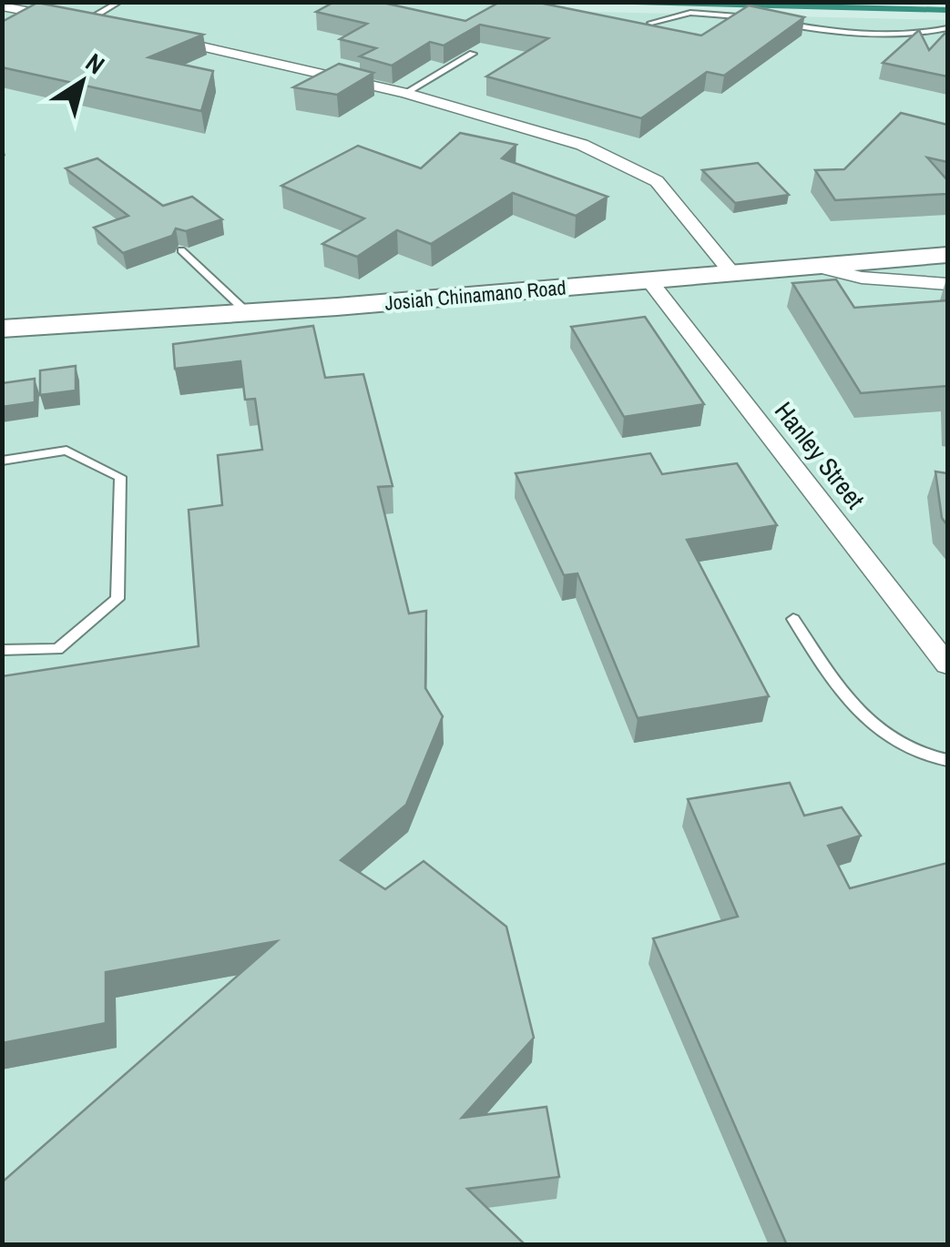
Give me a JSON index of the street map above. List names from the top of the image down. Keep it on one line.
{"streets":{"street":["Josiah Chinamano Road","Hanley Street"]},"crossings":[["Josiah Chinamano Road","Hanley Street"]],"north":"top right"}
